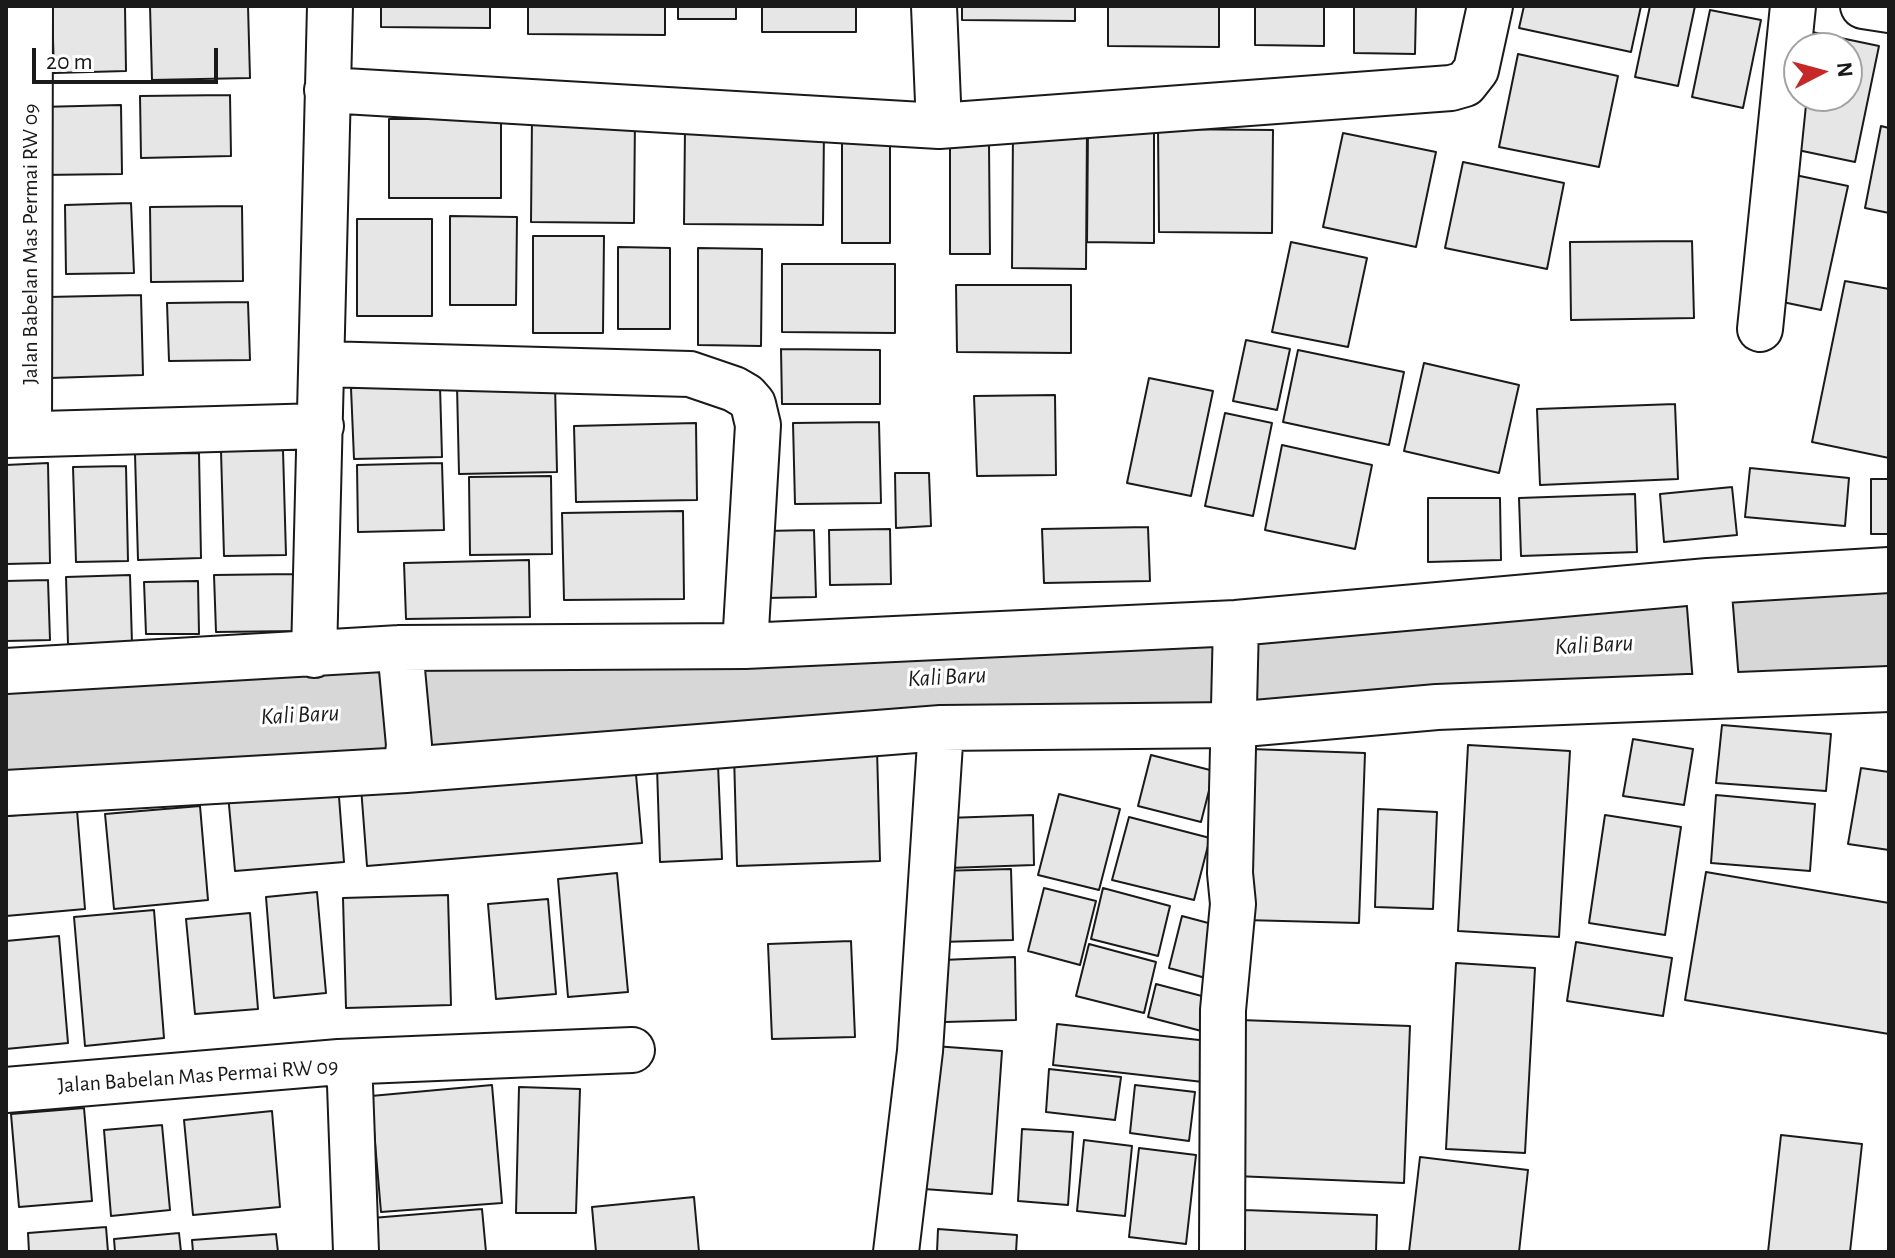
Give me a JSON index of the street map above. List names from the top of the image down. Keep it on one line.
{"streets":{"street":["Jalan Babelan Mas Permai RW 09"]},"water":["Kali Baru"],"scale_bar":"20 m","north":"right"}
